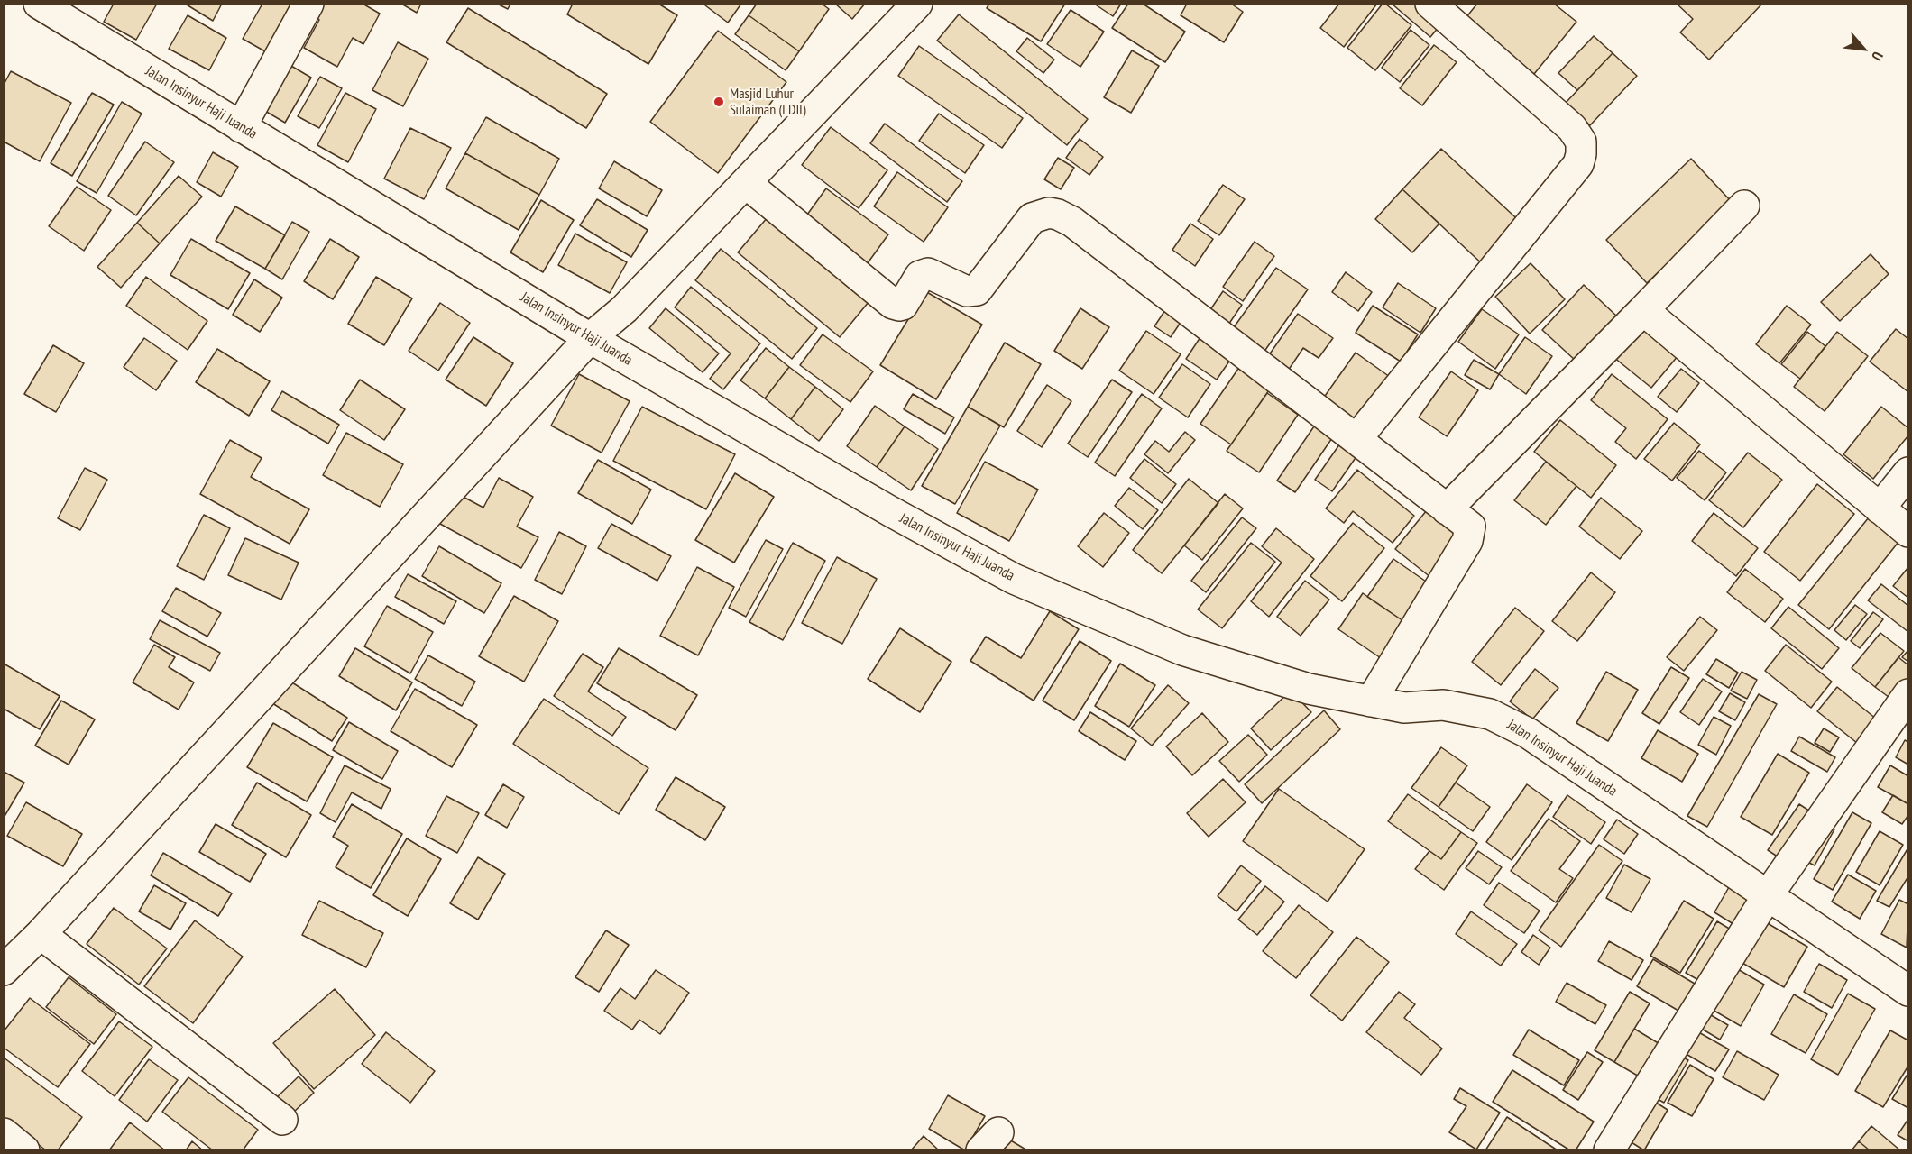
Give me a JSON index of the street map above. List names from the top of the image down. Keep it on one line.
{"streets":{"street":["Jalan Insinyur Haji Juanda"]},"places":["Masjid Luhur Sulaiman (LDII)"],"north":"bottom right"}
